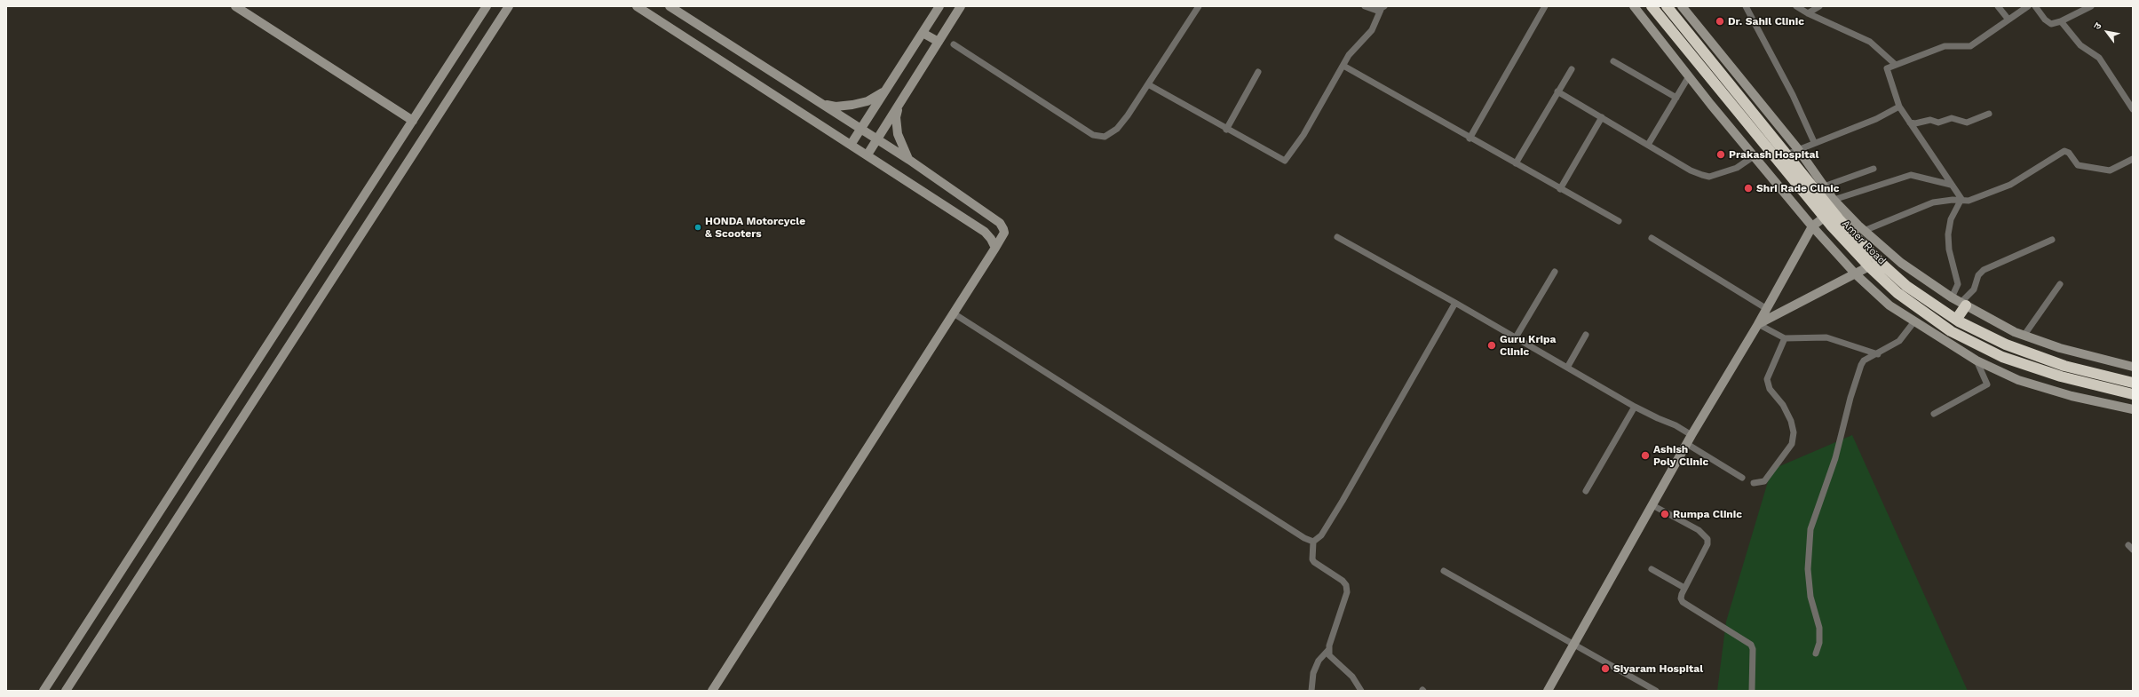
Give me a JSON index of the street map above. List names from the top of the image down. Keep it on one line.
{"streets":{"highway":["Amer Road"]},"places":["Dr. Sahil Clinic","Prakash Hospital","Shri Rade Clinic","HONDA Motorcycle & Scooters","Guru Kripa Clinic","Ashish Poly Clinic","Rumpa Clinic","Siyaram Hospital"],"north":"top left"}
